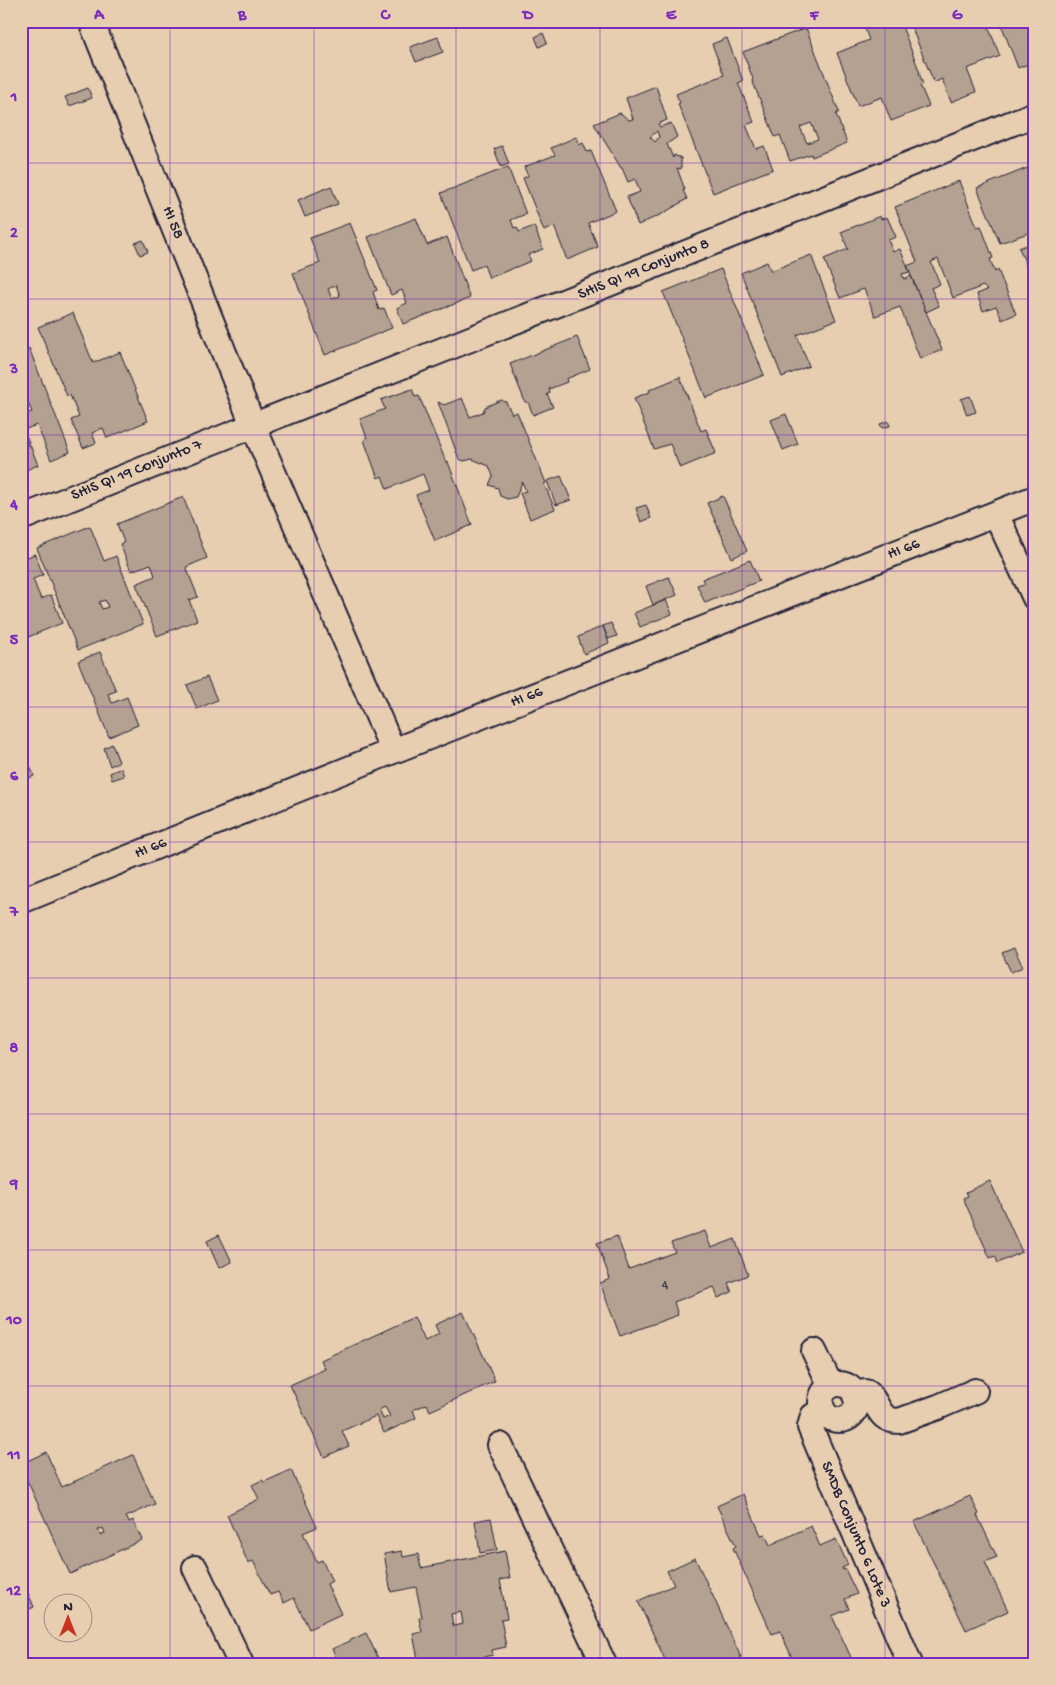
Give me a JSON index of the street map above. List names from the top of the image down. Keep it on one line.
{"streets":{"street":["HI 58","SHIS QI 19 Conjunto 8","SHIS QI 19 Conjunto 7","HI 66","SMDB Conjunto 6 Lote 3"]},"crossings":[["HI 58","SHIS QI 19 Conjunto 8"],["HI 58","SHIS QI 19 Conjunto 7"],["HI 58","HI 66"],["SHIS QI 19 Conjunto 8","SHIS QI 19 Conjunto 7"]],"house_numbers":["4"],"north":"top","grid":{"columns":["A","B","C","D","E","F","G"],"rows":["1","2","3","4","5","6","7","8","9","10","11","12"]}}
